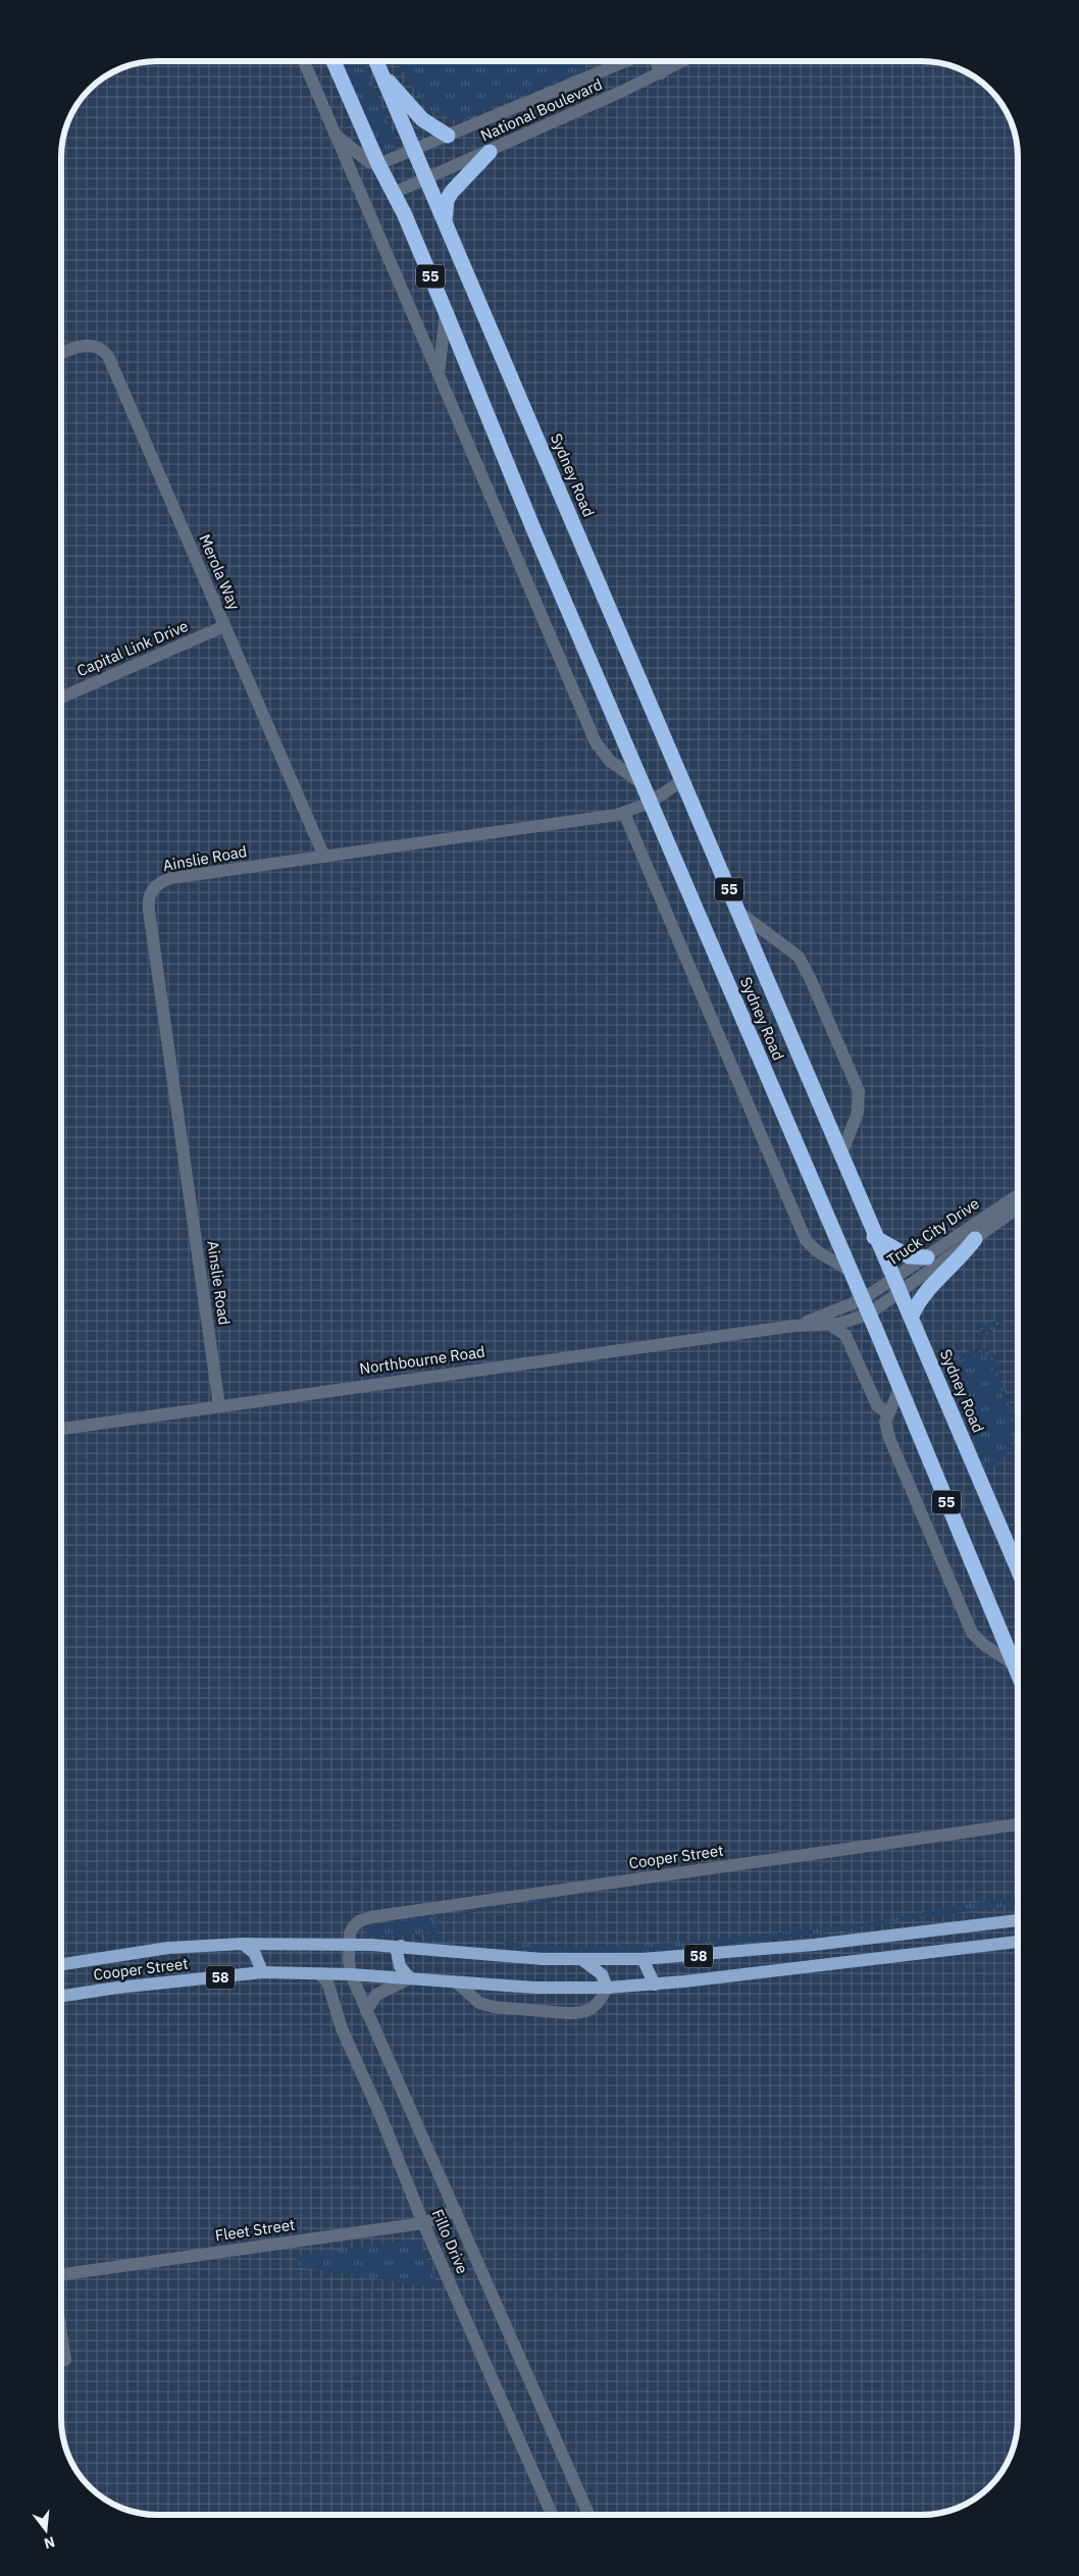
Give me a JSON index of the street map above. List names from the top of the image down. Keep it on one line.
{"streets":{"highway":["55","Sydney Road"],"main road":["Cooper Street","58"],"street":["National Boulevard","Merola Way","Capital Link Drive","Ainslie Road","Truck City Drive","Northbourne Road","Fleet Street","Fillo Drive"]},"crossings":[["National Boulevard","Sydney Road"],["Sydney Road","Ainslie Road"],["Sydney Road","Truck City Drive"],["Sydney Road","Northbourne Road"],["Merola Way","Capital Link Drive"],["Merola Way","Ainslie Road"],["Ainslie Road","Northbourne Road"],["Truck City Drive","Northbourne Road"],["Cooper Street","Fillo Drive"],["Fleet Street","Fillo Drive"]],"north":"bottom"}
